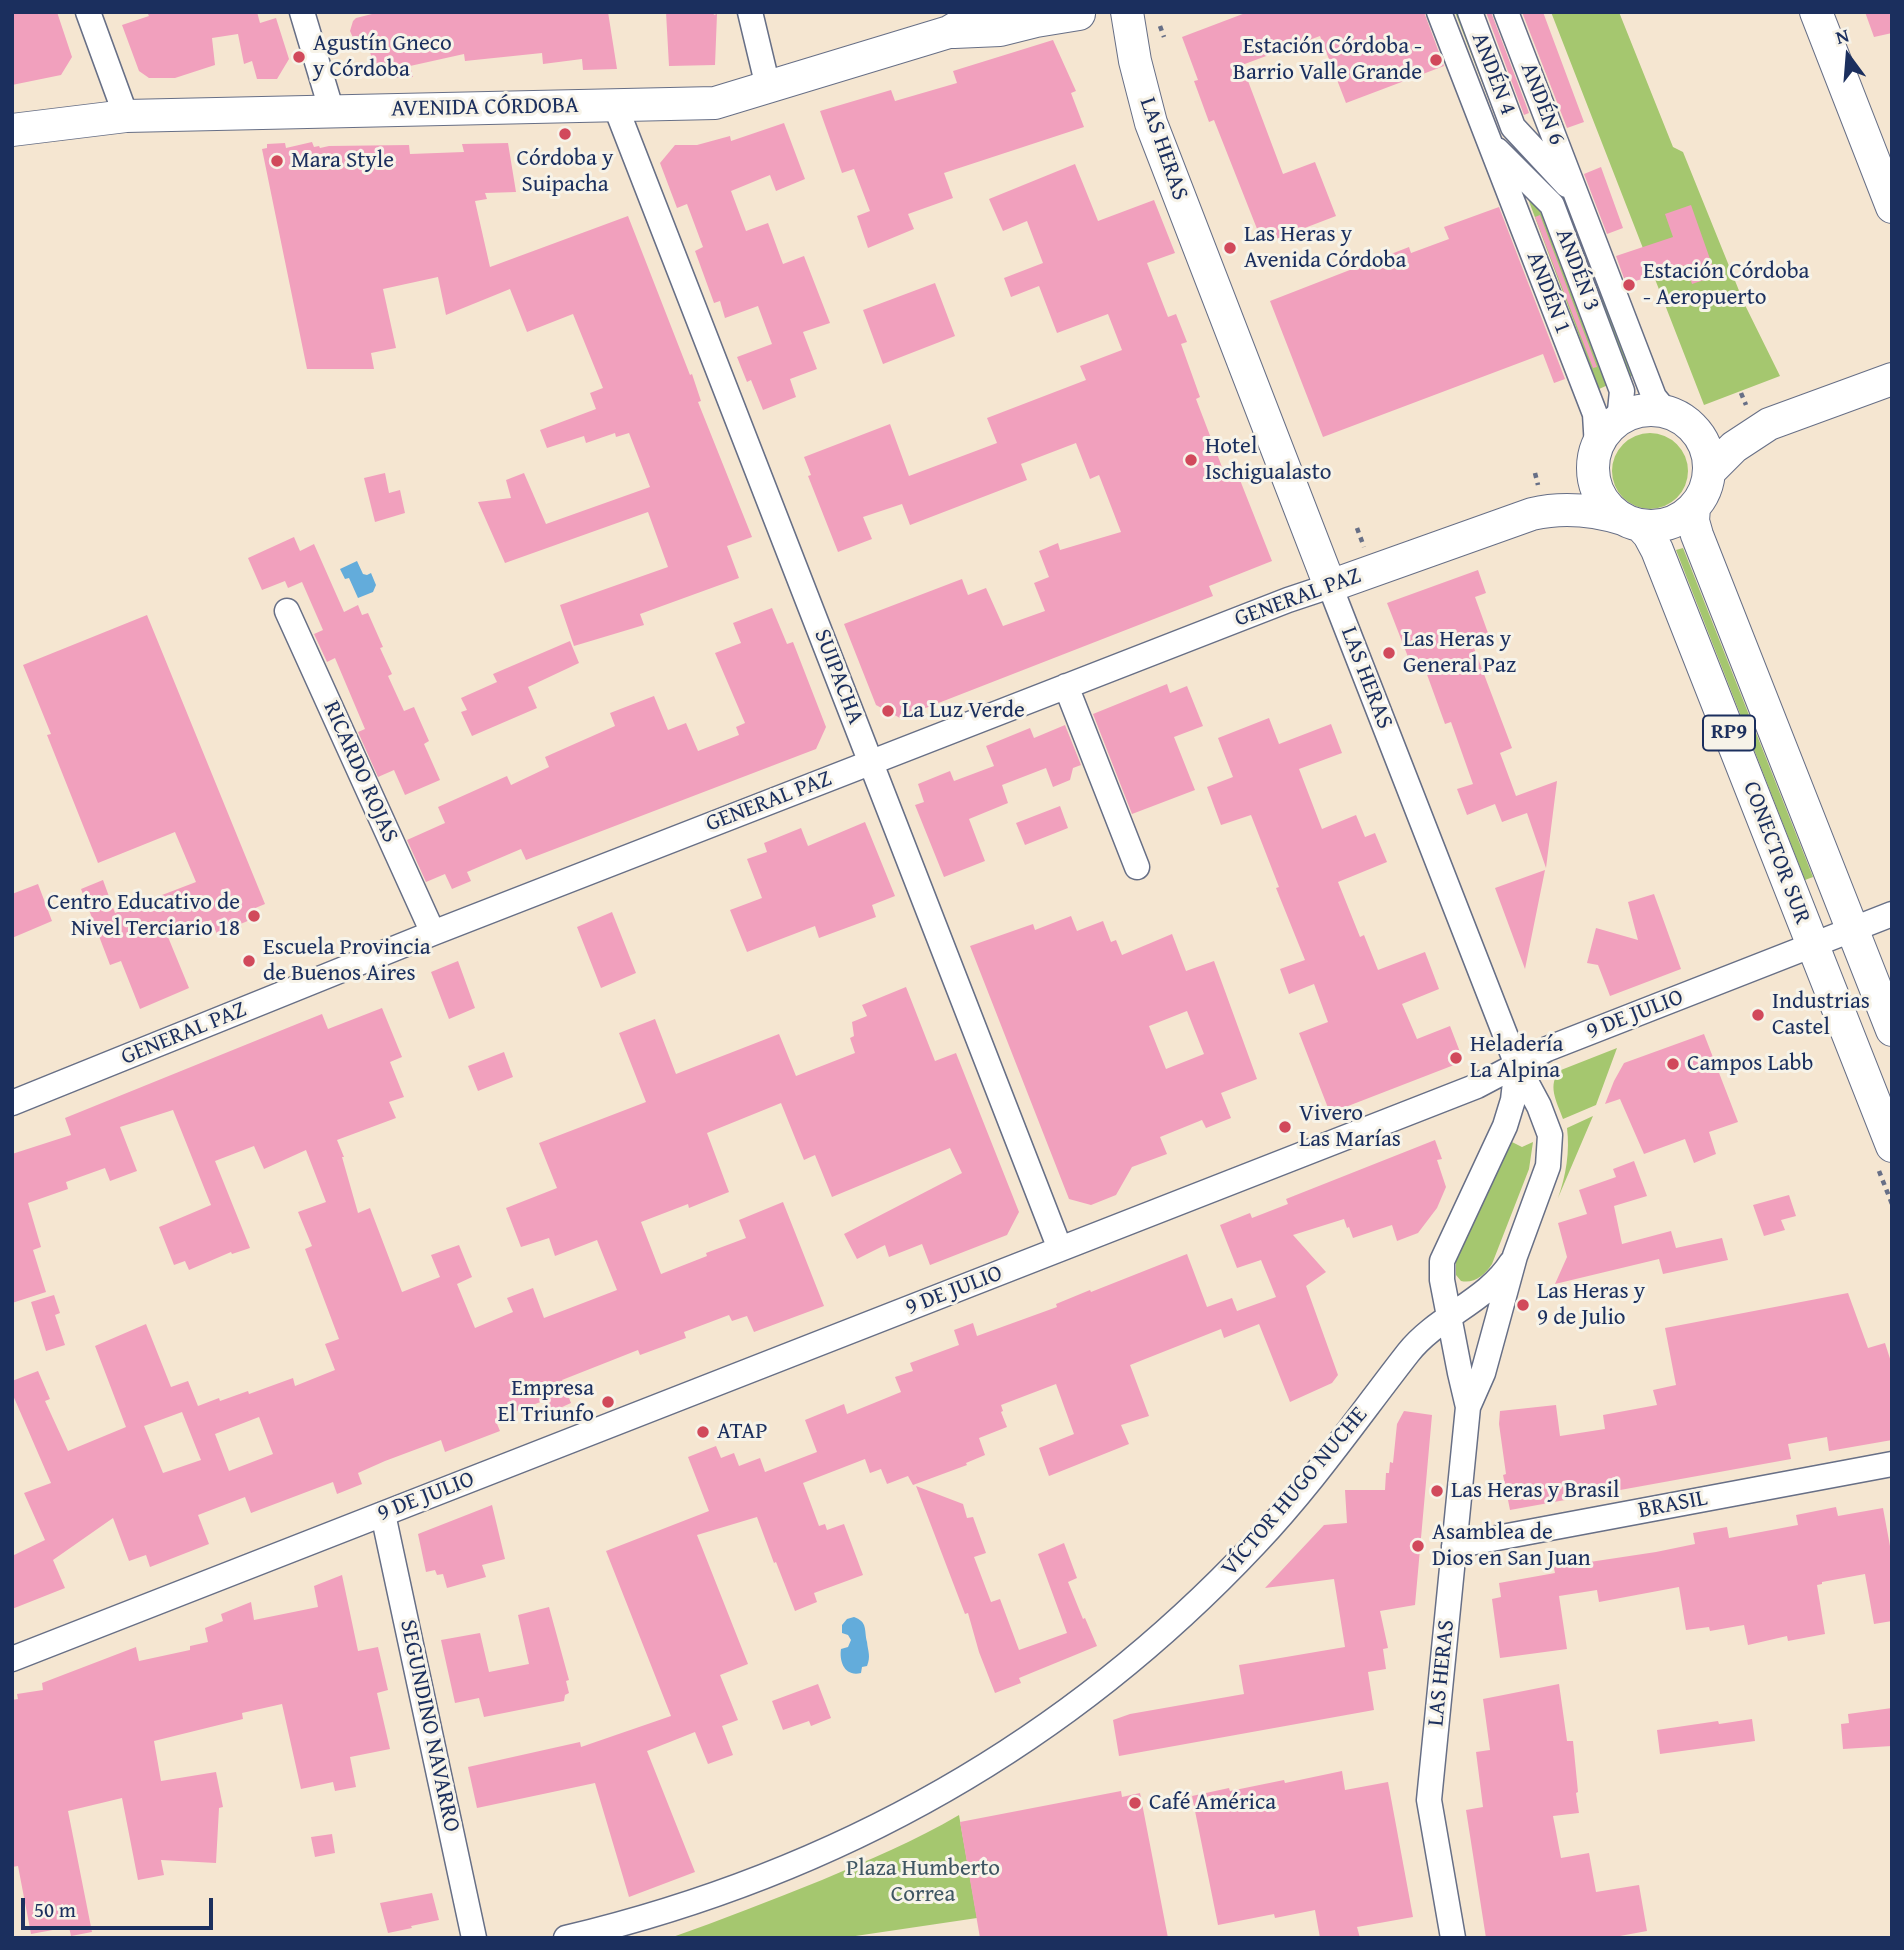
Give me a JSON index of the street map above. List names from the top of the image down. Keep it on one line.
{"streets":{"main road":["AVENIDA CÓRDOBA","LAS HERAS","GENERAL PAZ","RP9","CONECTOR SUR"],"street":["ANDÉN 4","ANDÉN 6","ANDÉN 3","ANDÉN 1","SUIPACHA","RICARDO ROJAS","9 DE JULIO","VÍCTOR HUGO NUCHE","BRASIL","SEGUNDINO NAVARRO"]},"crossings":[["ANDÉN 4","ANDÉN 6"],["ANDÉN 6","ANDÉN 3"],["ANDÉN 6","ANDÉN 1"],["ANDÉN 6","GENERAL PAZ"],["ANDÉN 6","CONECTOR SUR"],["AVENIDA CÓRDOBA","SUIPACHA"],["LAS HERAS","GENERAL PAZ"],["LAS HERAS","9 DE JULIO"],["LAS HERAS","VÍCTOR HUGO NUCHE"],["LAS HERAS","BRASIL"],["ANDÉN 3","ANDÉN 1"],["ANDÉN 3","GENERAL PAZ"],["ANDÉN 3","CONECTOR SUR"],["ANDÉN 1","GENERAL PAZ"],["ANDÉN 1","CONECTOR SUR"],["GENERAL PAZ","SUIPACHA"],["GENERAL PAZ","RICARDO ROJAS"],["GENERAL PAZ","CONECTOR SUR"],["SUIPACHA","9 DE JULIO"],["CONECTOR SUR","9 DE JULIO"],["9 DE JULIO","SEGUNDINO NAVARRO"]],"parks":["Plaza Humberto Correa"],"places":["Agustín Gneco y Córdoba","Estación Córdoba - Barrio Valle Grande","Córdoba y Suipacha","Mara Style","Las Heras y Avenida Córdoba","Estación Córdoba - Aeropuerto","Hotel Ischigualasto","Las Heras y General Paz","La Luz Verde","Centro Educativo de Nivel Terciario 18","Escuela Provincia de Buenos Aires","Industrias Castel","Heladería La Alpina","Campos Labb","Vivero Las Marías","Las Heras y 9 de Julio","Empresa El Triunfo","ATAP","Las Heras y Brasil","Asamblea de Dios en San Juan","Café América"],"scale_bar":"50 m","north":"top"}
